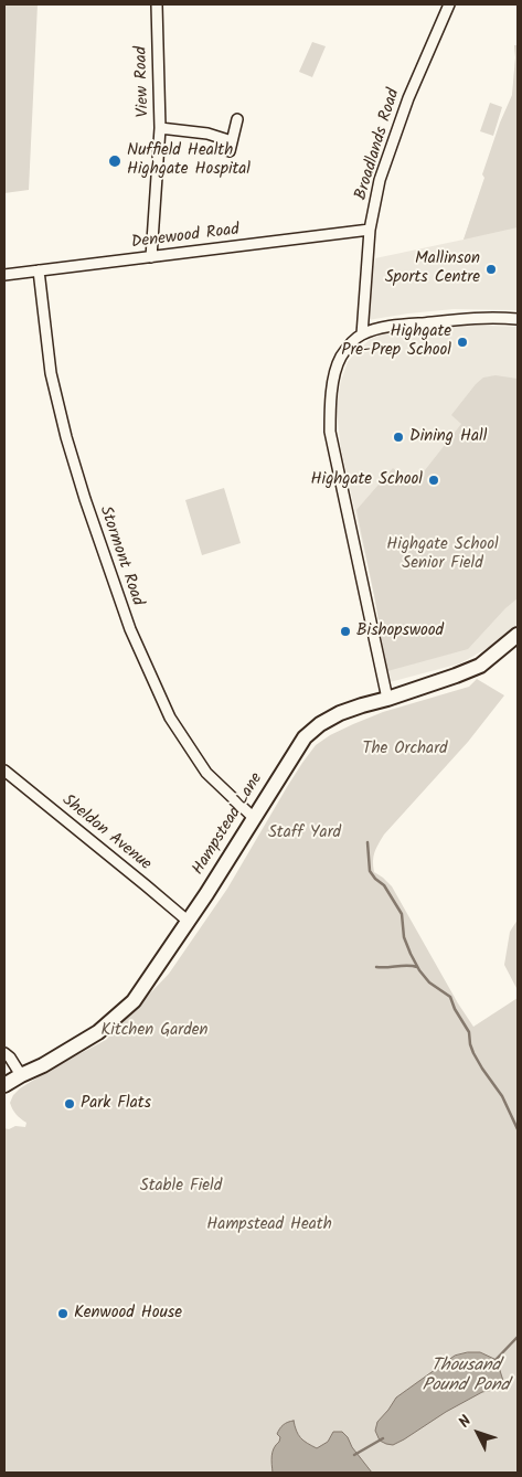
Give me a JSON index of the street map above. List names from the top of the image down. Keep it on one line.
{"streets":{"main road":["Hampstead Lane"],"street":["View Road","Broadlands Road","Denewood Road","Stormont Road","Sheldon Avenue"]},"crossings":[["View Road","Denewood Road"],["Broadlands Road","Denewood Road"],["Denewood Road","Stormont Road"],["Stormont Road","Hampstead Lane"],["Hampstead Lane","Sheldon Avenue"]],"water":["Thousand Pound Pond"],"parks":["Highgate School Senior Field","The Orchard","Staff Yard","Kitchen Garden","Stable Field","Hampstead Heath"],"places":["Nuffield Health Highgate Hospital","Mallinson Sports Centre","Highgate Pre-Prep School","Dining Hall","Highgate School","Bishopswood","Park Flats","Kenwood House"],"north":"top left"}
